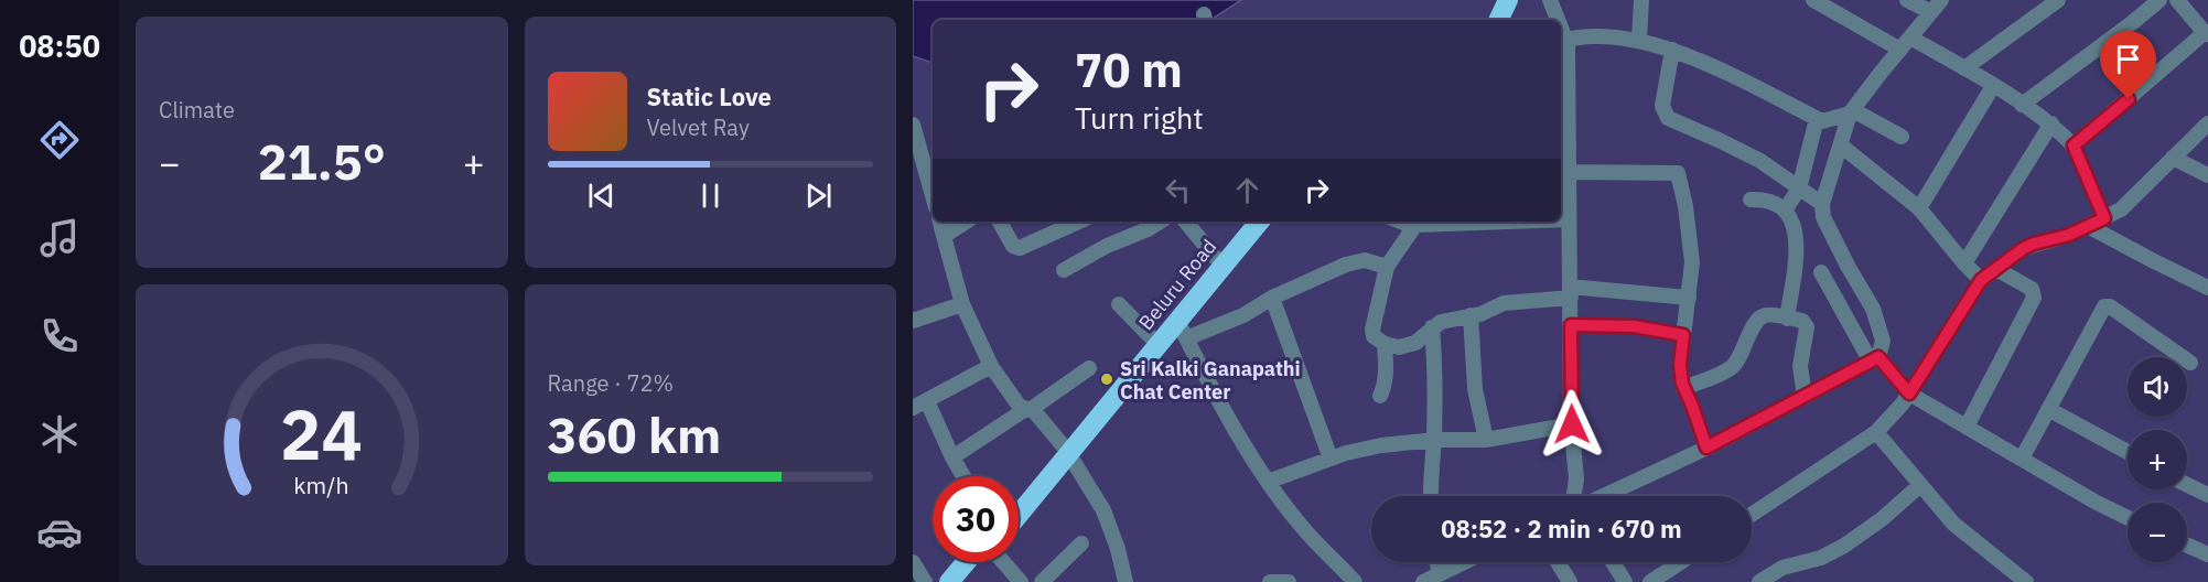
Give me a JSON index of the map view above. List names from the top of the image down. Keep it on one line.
{"streets":{"highway":["Beluru Road"]},"places":["Sri Kalki Ganapathi Chat Center"],"page":{"tabs":"08:50","tile":["Climate",["Range · 72%","360 km"]],"turn":["70 m","Turn right"],"song":["Static Love","Velvet Ray"],"heat":["−","21.5°","+"],"map_buttons":["+","−"],"limit":"30","trip":"08:52 · 2 min · 670 m","gauge":["24","km/h"]}}
